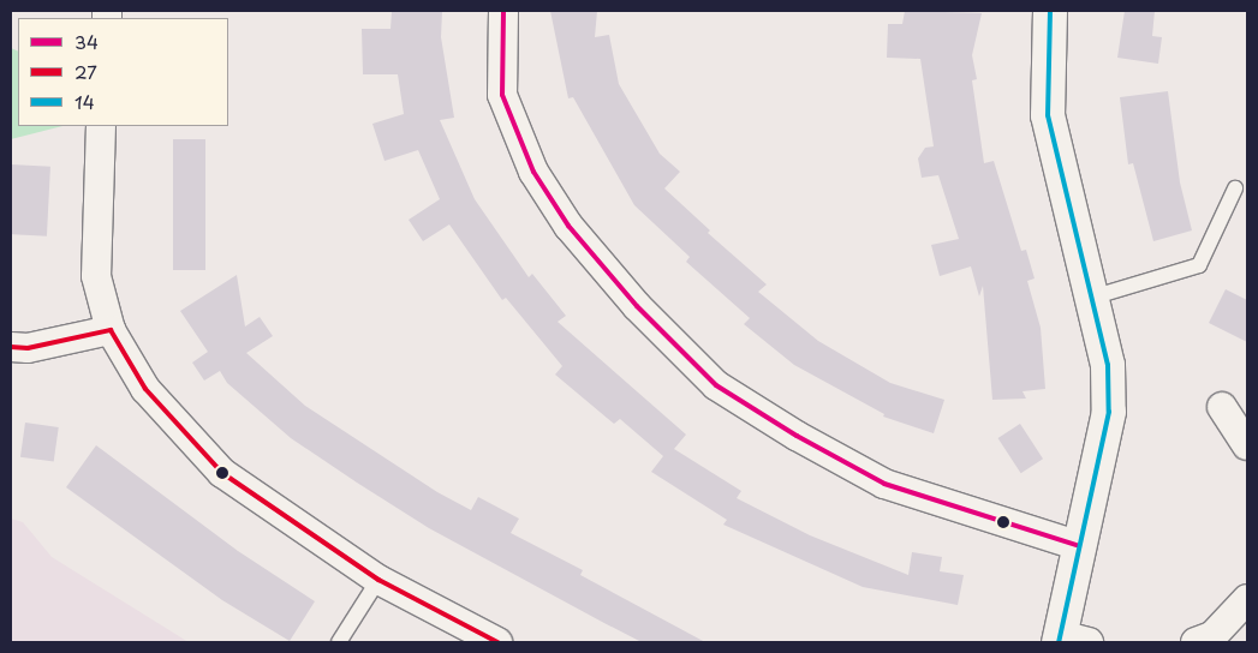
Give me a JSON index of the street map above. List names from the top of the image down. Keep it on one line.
{"lines":["transit line 34","transit line 14","transit line 27"],"legend":["34","27","14"]}
